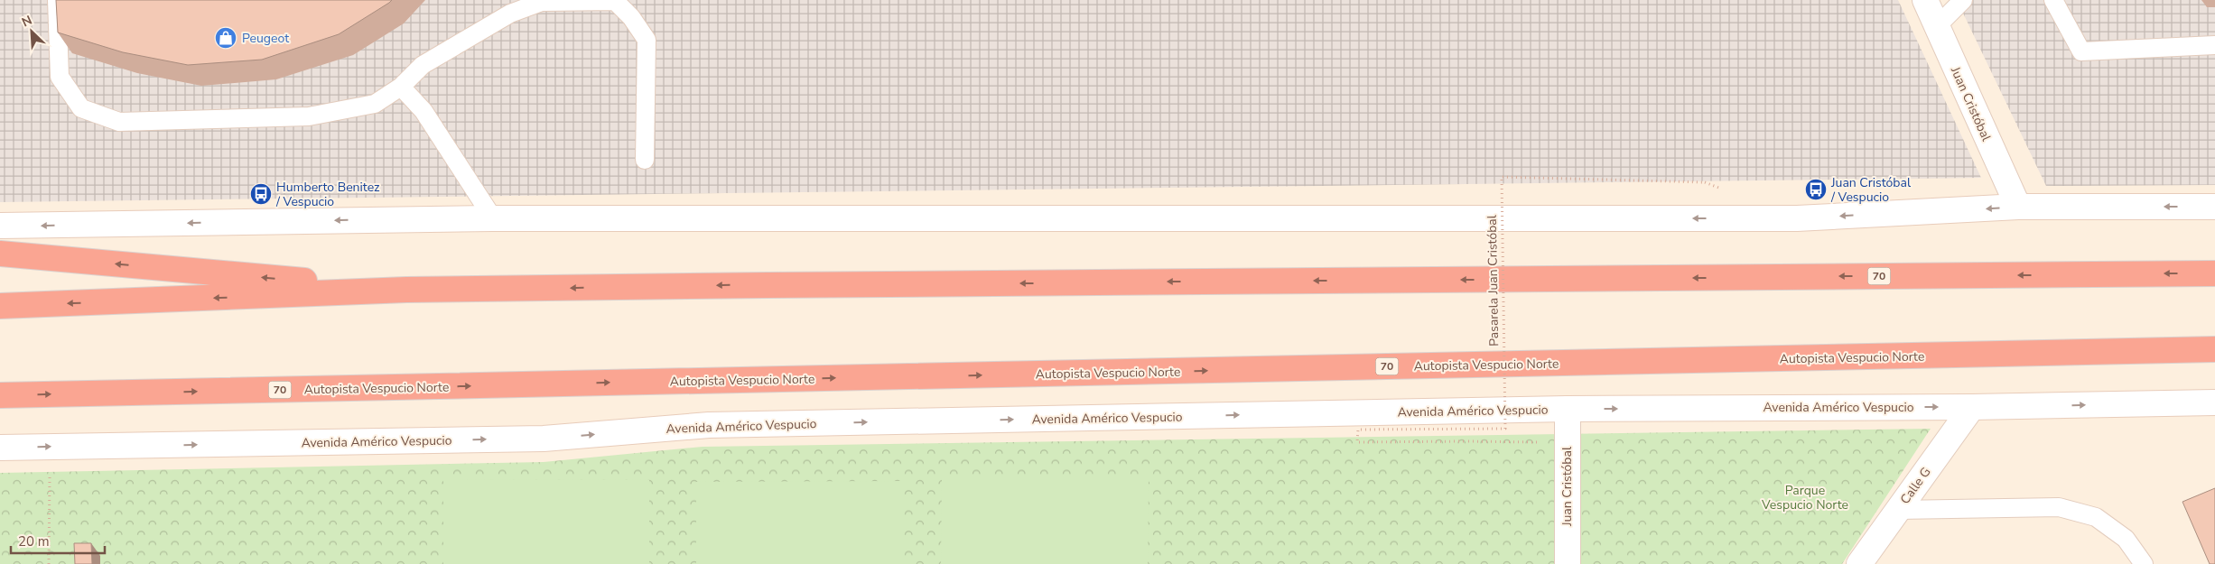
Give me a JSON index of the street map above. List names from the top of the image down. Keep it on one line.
{"streets":{"highway":["70","Autopista Vespucio Norte"],"main road":["Juan Cristóbal","Avenida Américo Vespucio","Calle G"],"path":["Pasarela Juan Cristóbal"]},"crossings":[["Juan Cristóbal","Pasarela Juan Cristóbal"],["Juan Cristóbal","Avenida Américo Vespucio"],["Avenida Américo Vespucio","Calle G"]],"parks":["Parque Vespucio Norte"],"places":{"shop":["Peugeot"],"bus stop":["Juan Cristóbal / Vespucio","Humberto Benitez / Vespucio"]},"scale_bar":"20 m","north":"top left"}
